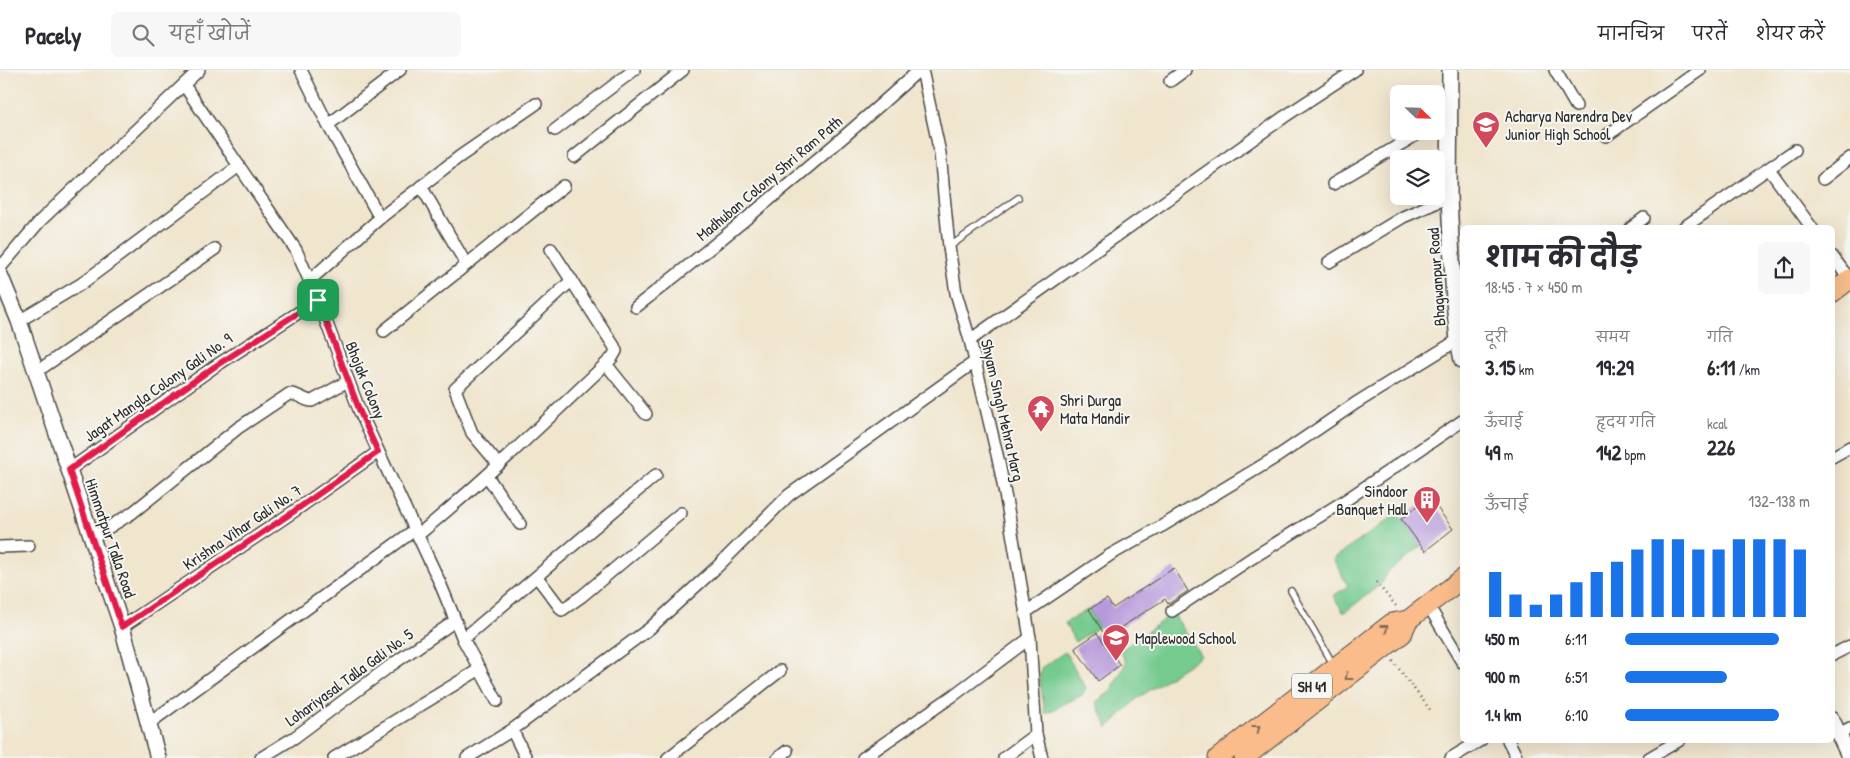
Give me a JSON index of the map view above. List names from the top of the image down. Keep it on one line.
{"streets":{"main road":["SH 41"],"street":["Madhuban Colony Shri Ram Path","Bhagwanpur Road","Bhojak Colony","Jagat Mangla Colony Gali No. 9","Shyam Singh Mehra Marg","Krishna Vihar Gali No. 7","Himmatpur Talla Road","Lohariyasal Talla Gali No. 5"]},"crossings":[["Madhuban Colony Shri Ram Path","Shyam Singh Mehra Marg"],["Bhojak Colony","Jagat Mangla Colony Gali No. 9"],["Bhojak Colony","Krishna Vihar Gali No. 7"],["Bhojak Colony","Lohariyasal Talla Gali No. 5"],["Jagat Mangla Colony Gali No. 9","Himmatpur Talla Road"],["Krishna Vihar Gali No. 7","Himmatpur Talla Road"]],"places":{"school or university":["Acharya Narendra Dev Junior High School","Maplewood School"],"temple":["Shri Durga Mata Mandir"],"building":["Sindoor Banquet Hall"]},"north":"bottom right","page":{"header":"Pacely","search":"यहाँ खोजें","nav":["मानचित्र","परतें","शेयर करें"],"heading":["शाम की दौड़","18:45 · 7 × 450 m"],"stats":[["दूरी","3.15 km"],["समय","19:29"],["गति","6:11 /km"],["ऊँचाई","49 m"],["हृदय गति","142 bpm"],["kcal","226"]],"chart":["ऊँचाई","132–138 m"],"list":[{"name":"450 m","note":"6:11"},{"name":"900 m","note":"6:51"},{"name":"1.4 km","note":"6:10"}]}}
